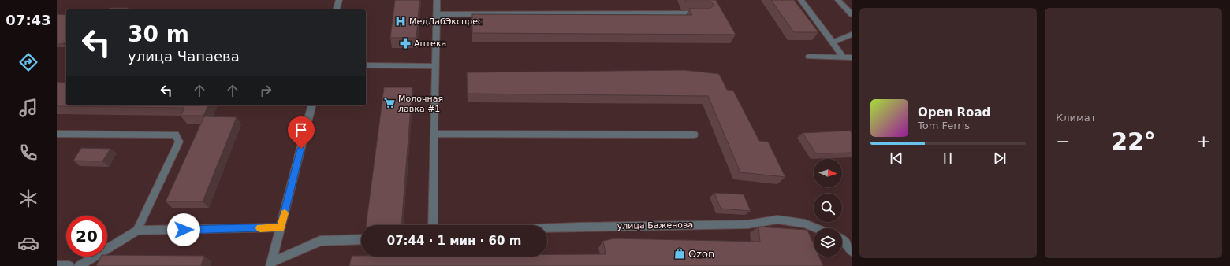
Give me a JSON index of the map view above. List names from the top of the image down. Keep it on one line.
{"streets":{"street":["улица Баженова"]},"places":{"hospital":["МедЛабЭкспрес"],"pharmacy":["Аптека"],"supermarket":["Молочная лавка #1"],"shop":["Ozon"]},"north":"right","page":{"tabs":"07:43","tile":"Климат","turn":["30 m","улица Чапаева"],"song":["Open Road","Tom Ferris"],"heat":["−","22°","+"],"limit":"20","trip":"07:44 · 1 мин · 60 m"}}
